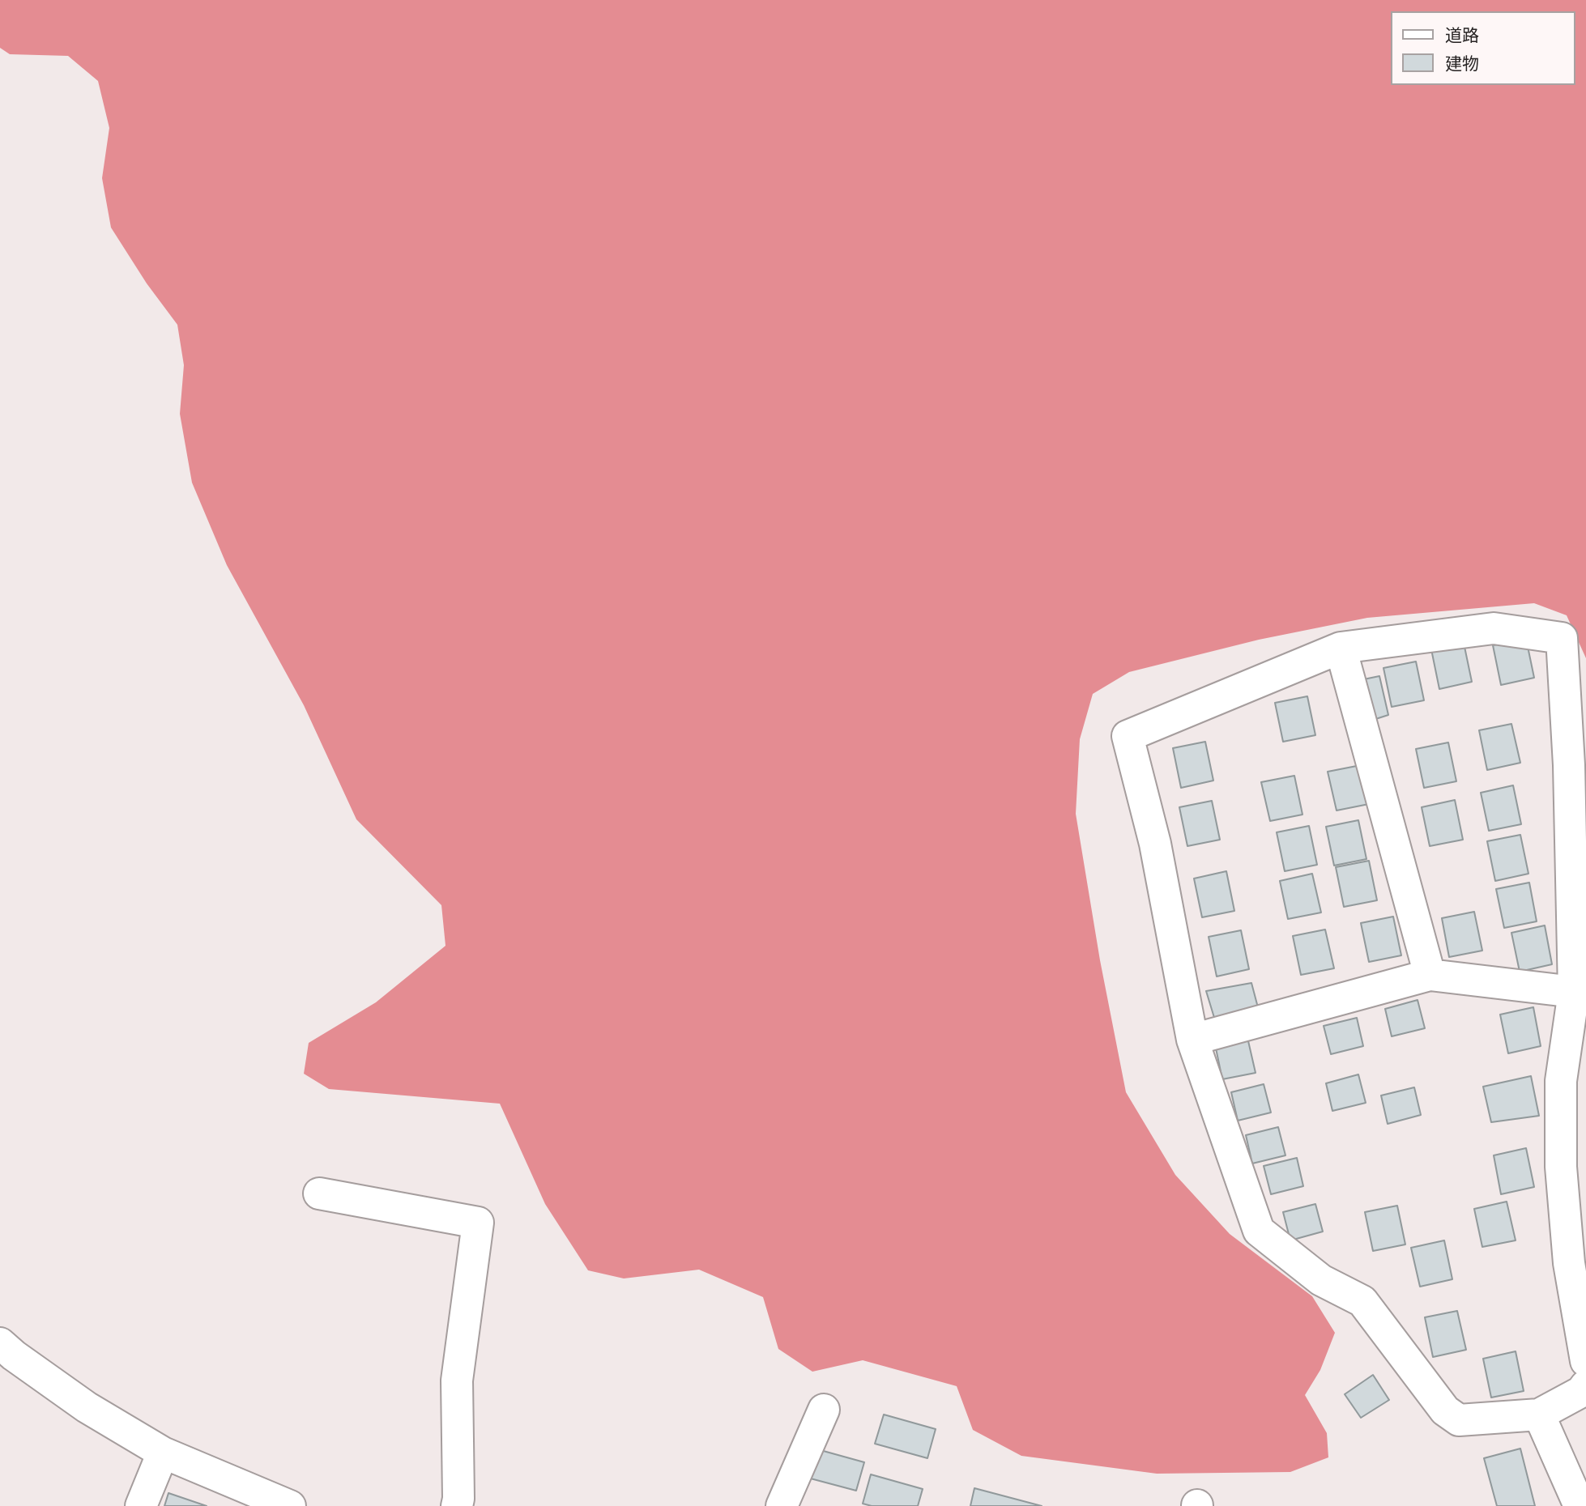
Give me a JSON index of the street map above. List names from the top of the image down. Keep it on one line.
{"legend":["道路","建物"]}
